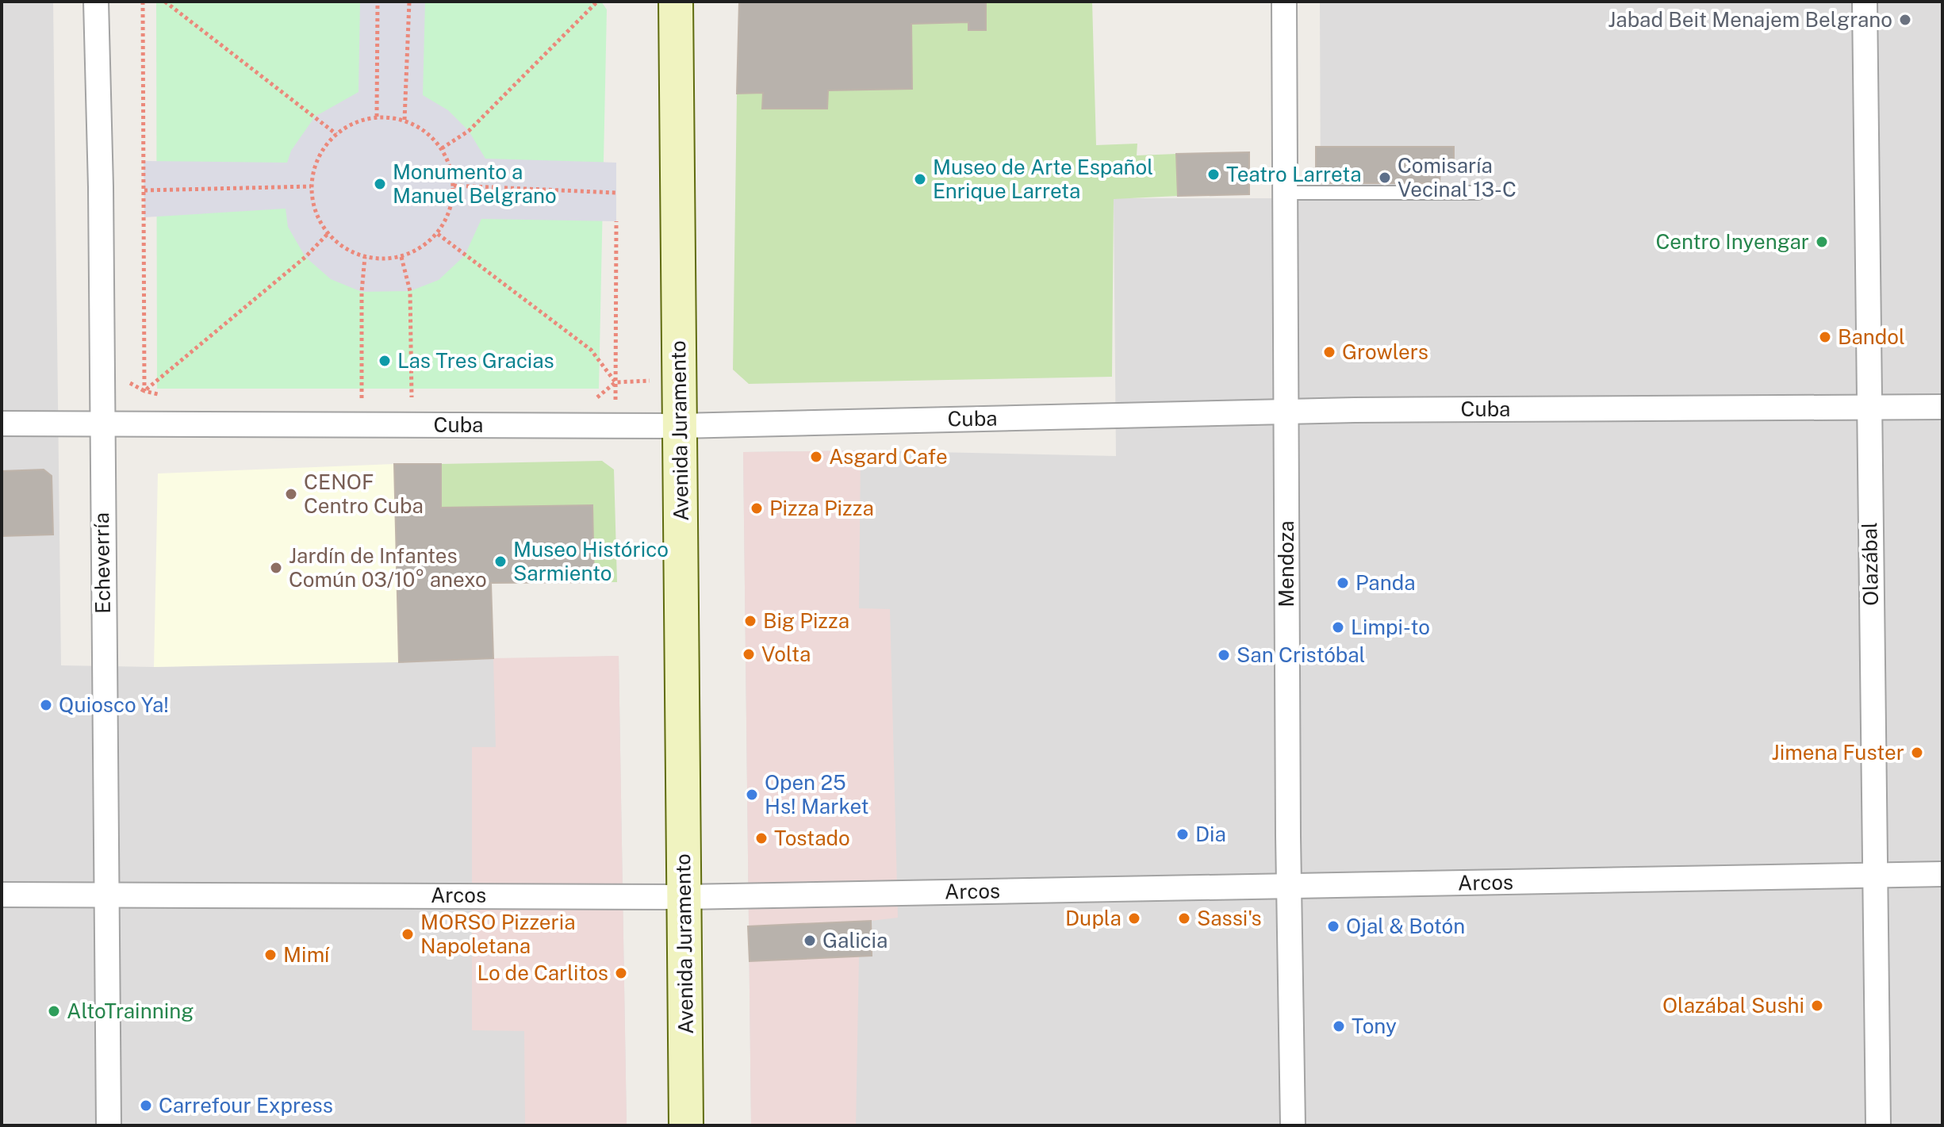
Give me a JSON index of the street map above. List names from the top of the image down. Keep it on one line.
{"streets":{"main road":["Avenida Juramento"],"street":["Cuba","Echeverría","Mendoza","Olazábal","Arcos"]},"crossings":[["Cuba","Avenida Juramento"],["Cuba","Echeverría"],["Cuba","Mendoza"],["Cuba","Olazábal"],["Avenida Juramento","Arcos"],["Echeverría","Arcos"],["Mendoza","Arcos"],["Olazábal","Arcos"]],"places":["Jabad Beit Menajem Belgrano","Teatro Larreta","Comisaría Vecinal 13-C","Museo de Arte Español Enrique Larreta","Monumento a Manuel Belgrano","Centro Inyengar","Bandol","Growlers","Las Tres Gracias","Asgard Cafe","CENOF Centro Cuba","Pizza Pizza","Museo Histórico Sarmiento","Jardín de Infantes Común 03/10° anexo","Panda","Big Pizza","Limpi-to","Volta","San Cristóbal","Quiosco Ya!","Jimena Fuster","Open 25 Hs! Market","Dia","Tostado","Dupla","Sassi's","Ojal & Botón","MORSO Pizzeria Napoletana","Galicia","Mimí","Lo de Carlitos","Olazábal Sushi","AltoTrainning","Tony","Carrefour Express"]}
